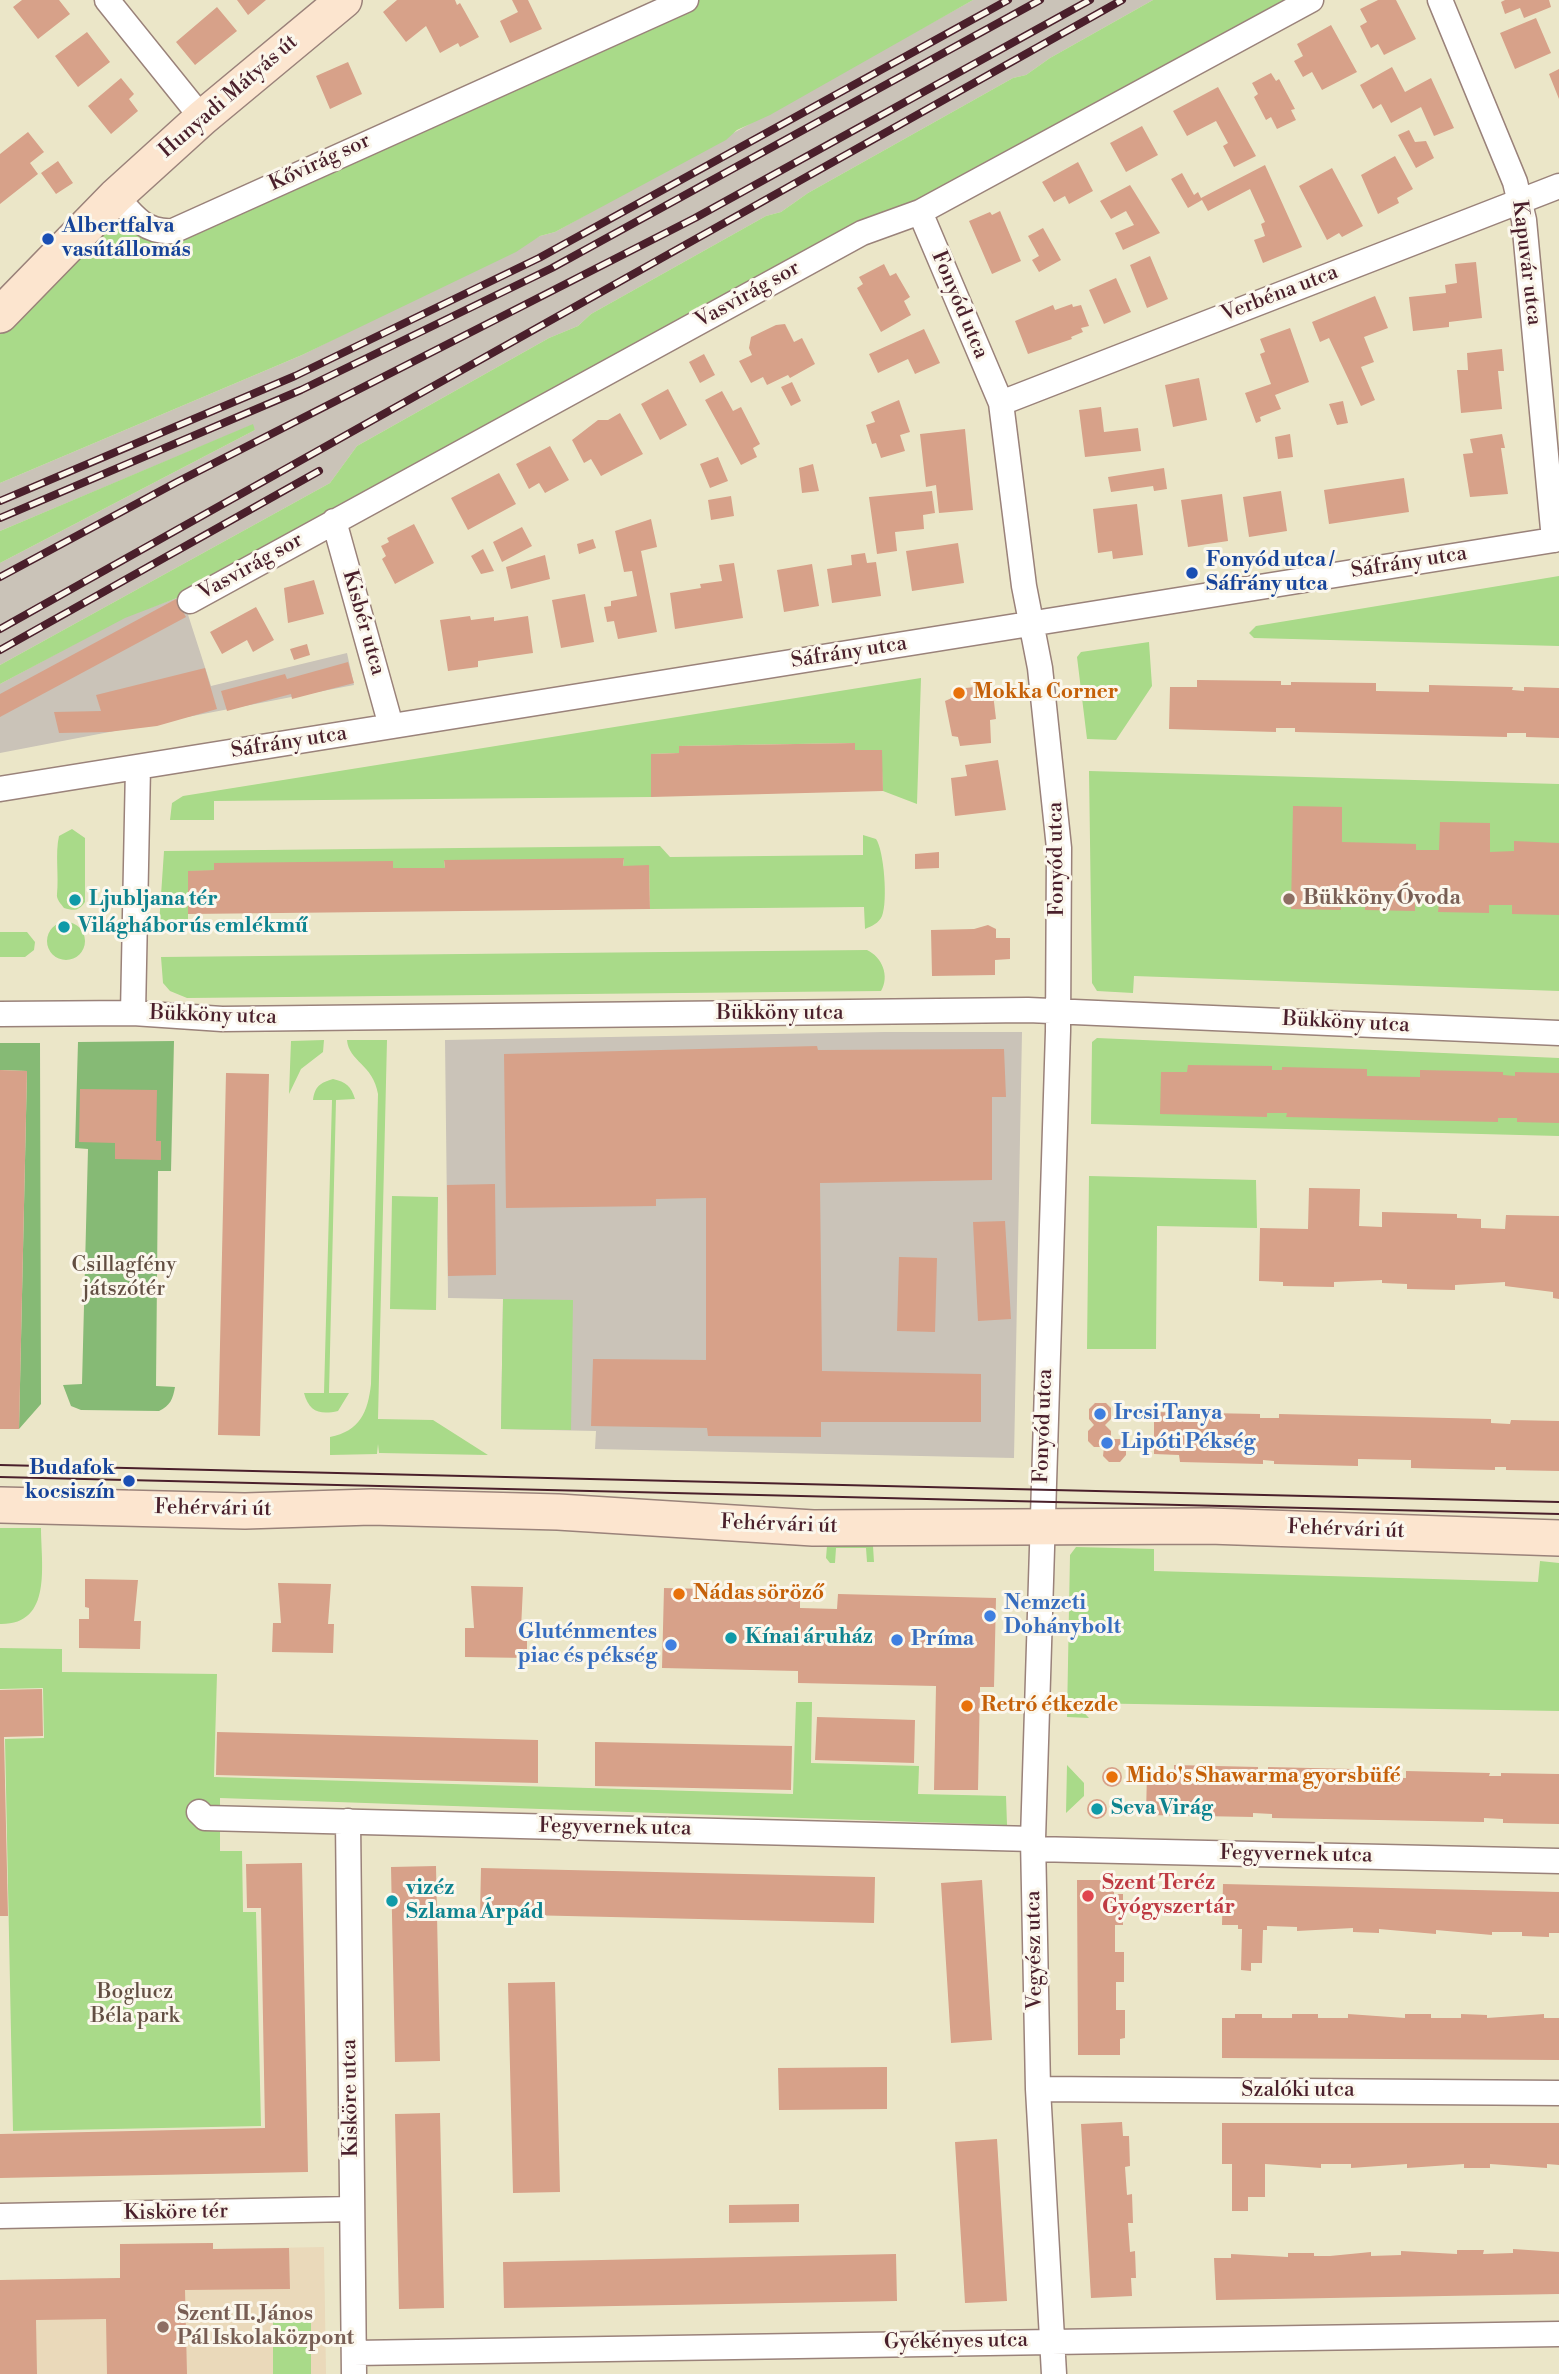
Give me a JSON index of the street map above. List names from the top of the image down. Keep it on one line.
{"streets":{"street":["Hunyadi Mátyás út","Kővirág sor","Kapuvár utca","Verbéna utca","Vasvirág sor","Fonyód utca","Sáfrány utca","Kisbér utca","Bükköny utca","Fehérvári út","Fegyvernek utca","Vegyész utca","Szalóki utca","Kisköre utca","Kisköre tér","Gyékényes utca"]},"crossings":[["Hunyadi Mátyás út","Kővirág sor"],["Kapuvár utca","Verbéna utca"],["Kapuvár utca","Sáfrány utca"],["Verbéna utca","Fonyód utca"],["Vasvirág sor","Fonyód utca"],["Vasvirág sor","Kisbér utca"],["Fonyód utca","Sáfrány utca"],["Fonyód utca","Bükköny utca"],["Fonyód utca","Fehérvári út"],["Fonyód utca","Vegyész utca"],["Sáfrány utca","Kisbér utca"],["Fehérvári út","Vegyész utca"],["Fegyvernek utca","Vegyész utca"],["Fegyvernek utca","Kisköre utca"],["Vegyész utca","Szalóki utca"],["Vegyész utca","Gyékényes utca"],["Kisköre utca","Kisköre tér"],["Kisköre utca","Gyékényes utca"]],"parks":["Csillagfény játszótér","Boglucz Béla park"],"places":["Albertfalva vasútállomás","Fonyód utca / Sáfrány utca","Mokka Corner","Bükköny Óvoda","Ljubljana tér","Világháborús emlékmű","Ircsi Tanya","Lipóti Pékség","Budafok kocsiszín","Nádas söröző","Nemzeti Dohánybolt","Kínai áruház","Príma","Gluténmentes piac és pékség","Retró étkezde","Mido's Shawarma gyorsbüfé","Seva Virág","Szent Teréz Gyógyszertár","vizéz Szlama Árpád","Szent II. János Pál Iskolaközpont"]}
